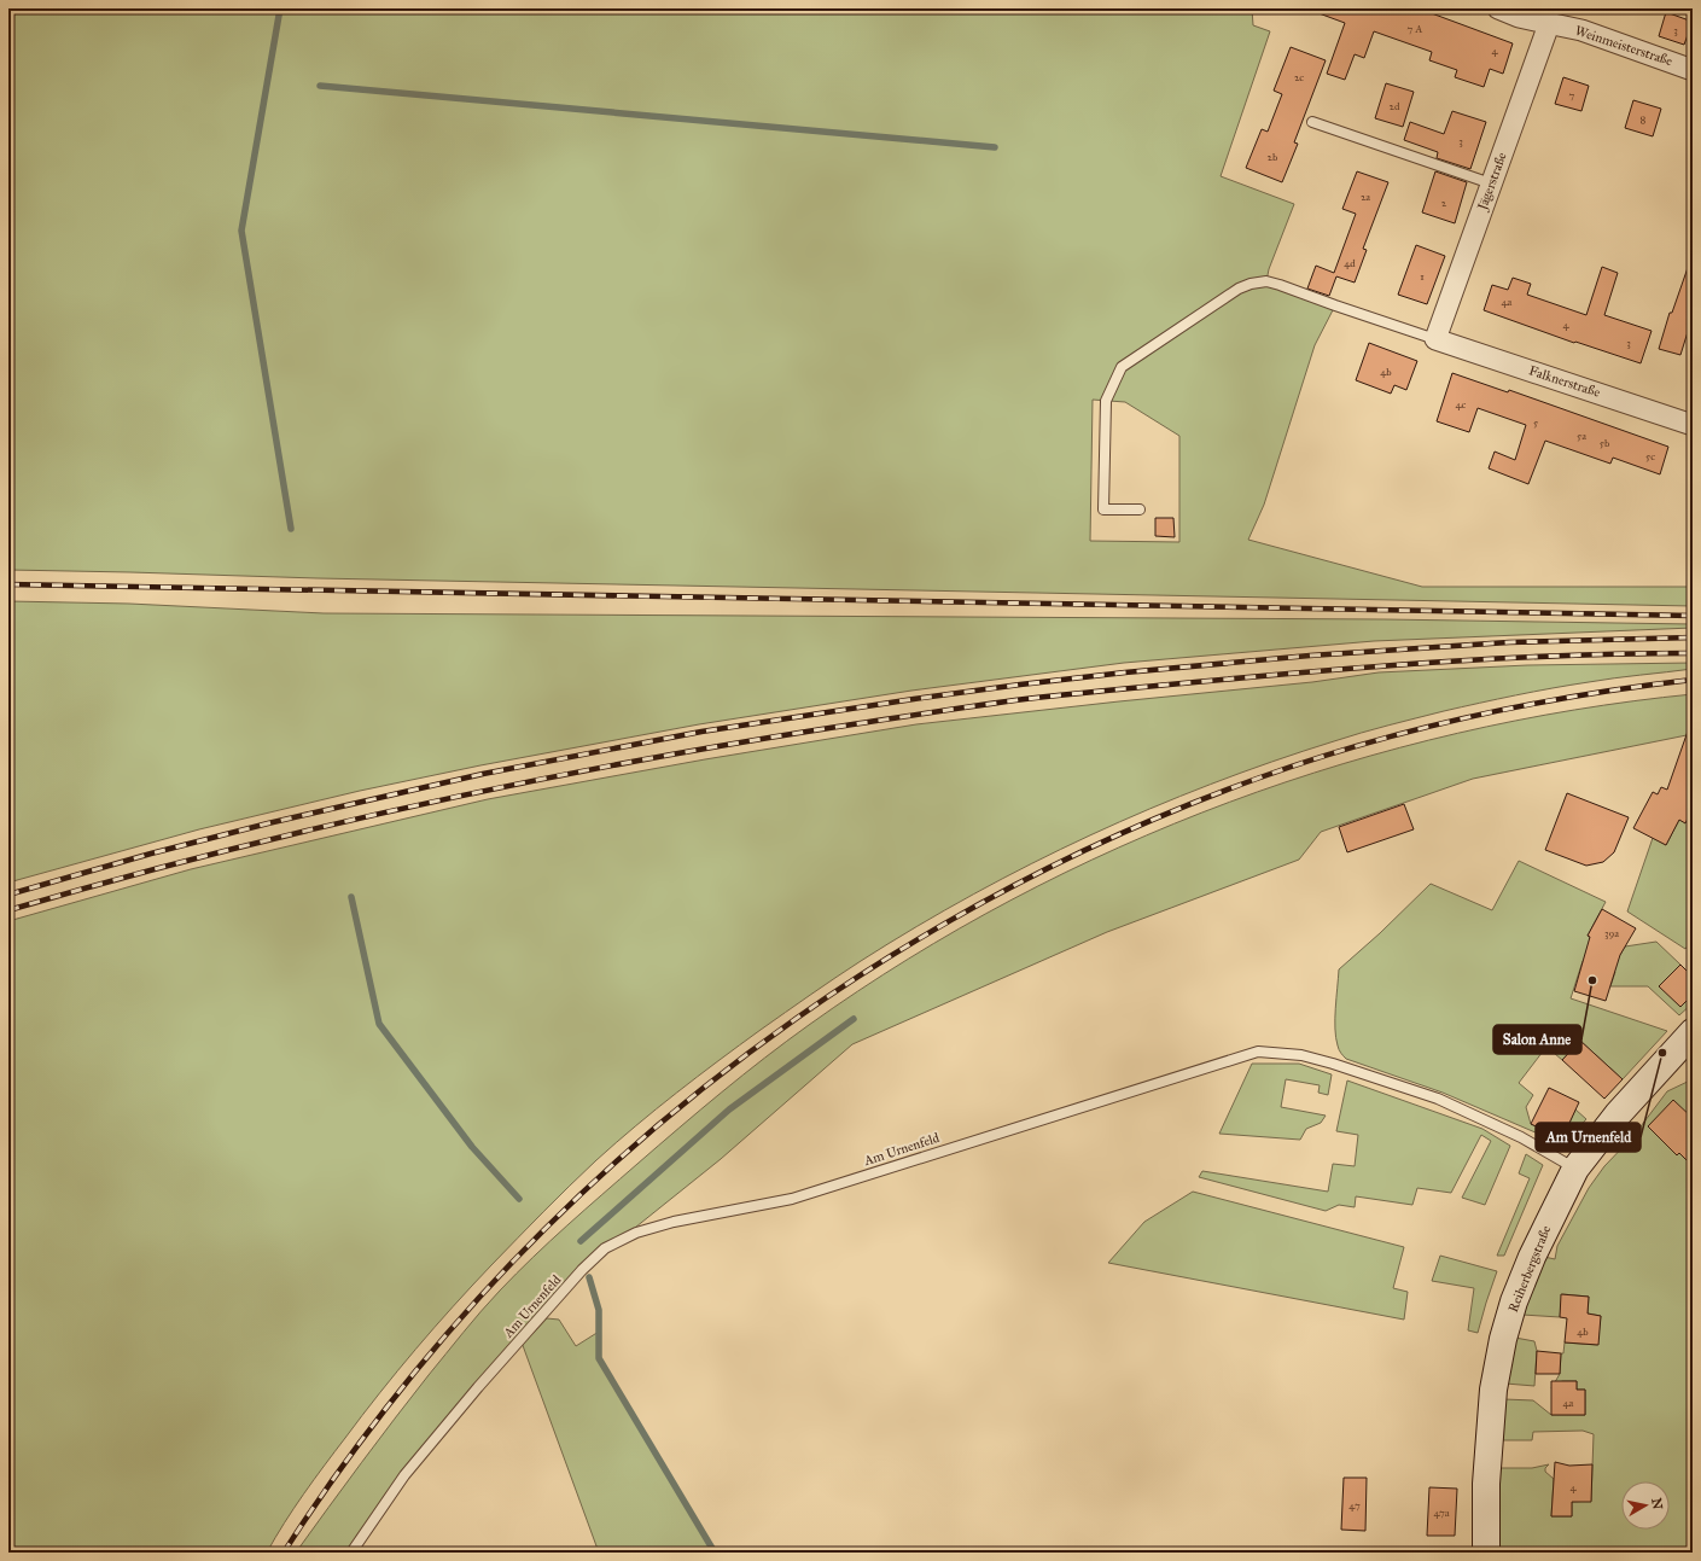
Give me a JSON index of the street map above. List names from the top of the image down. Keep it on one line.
{"streets":{"street":["Weinmeisterstraße","Jägerstraße","Falknerstraße","Reiherbergstraße"],"lane":["Am Urnenfeld"]},"crossings":[["Weinmeisterstraße","Jägerstraße"],["Jägerstraße","Falknerstraße"],["Am Urnenfeld","Reiherbergstraße"]],"places":["Salon Anne","Am Urnenfeld"],"house_numbers":["7 A","3","4","2c","7","2d","8","3","2b","2a","2","4d","1","4a","4","3","4b","4c","5","5a","5b","5c","39a","4b","4a","4","47","47a"],"north":"right"}
